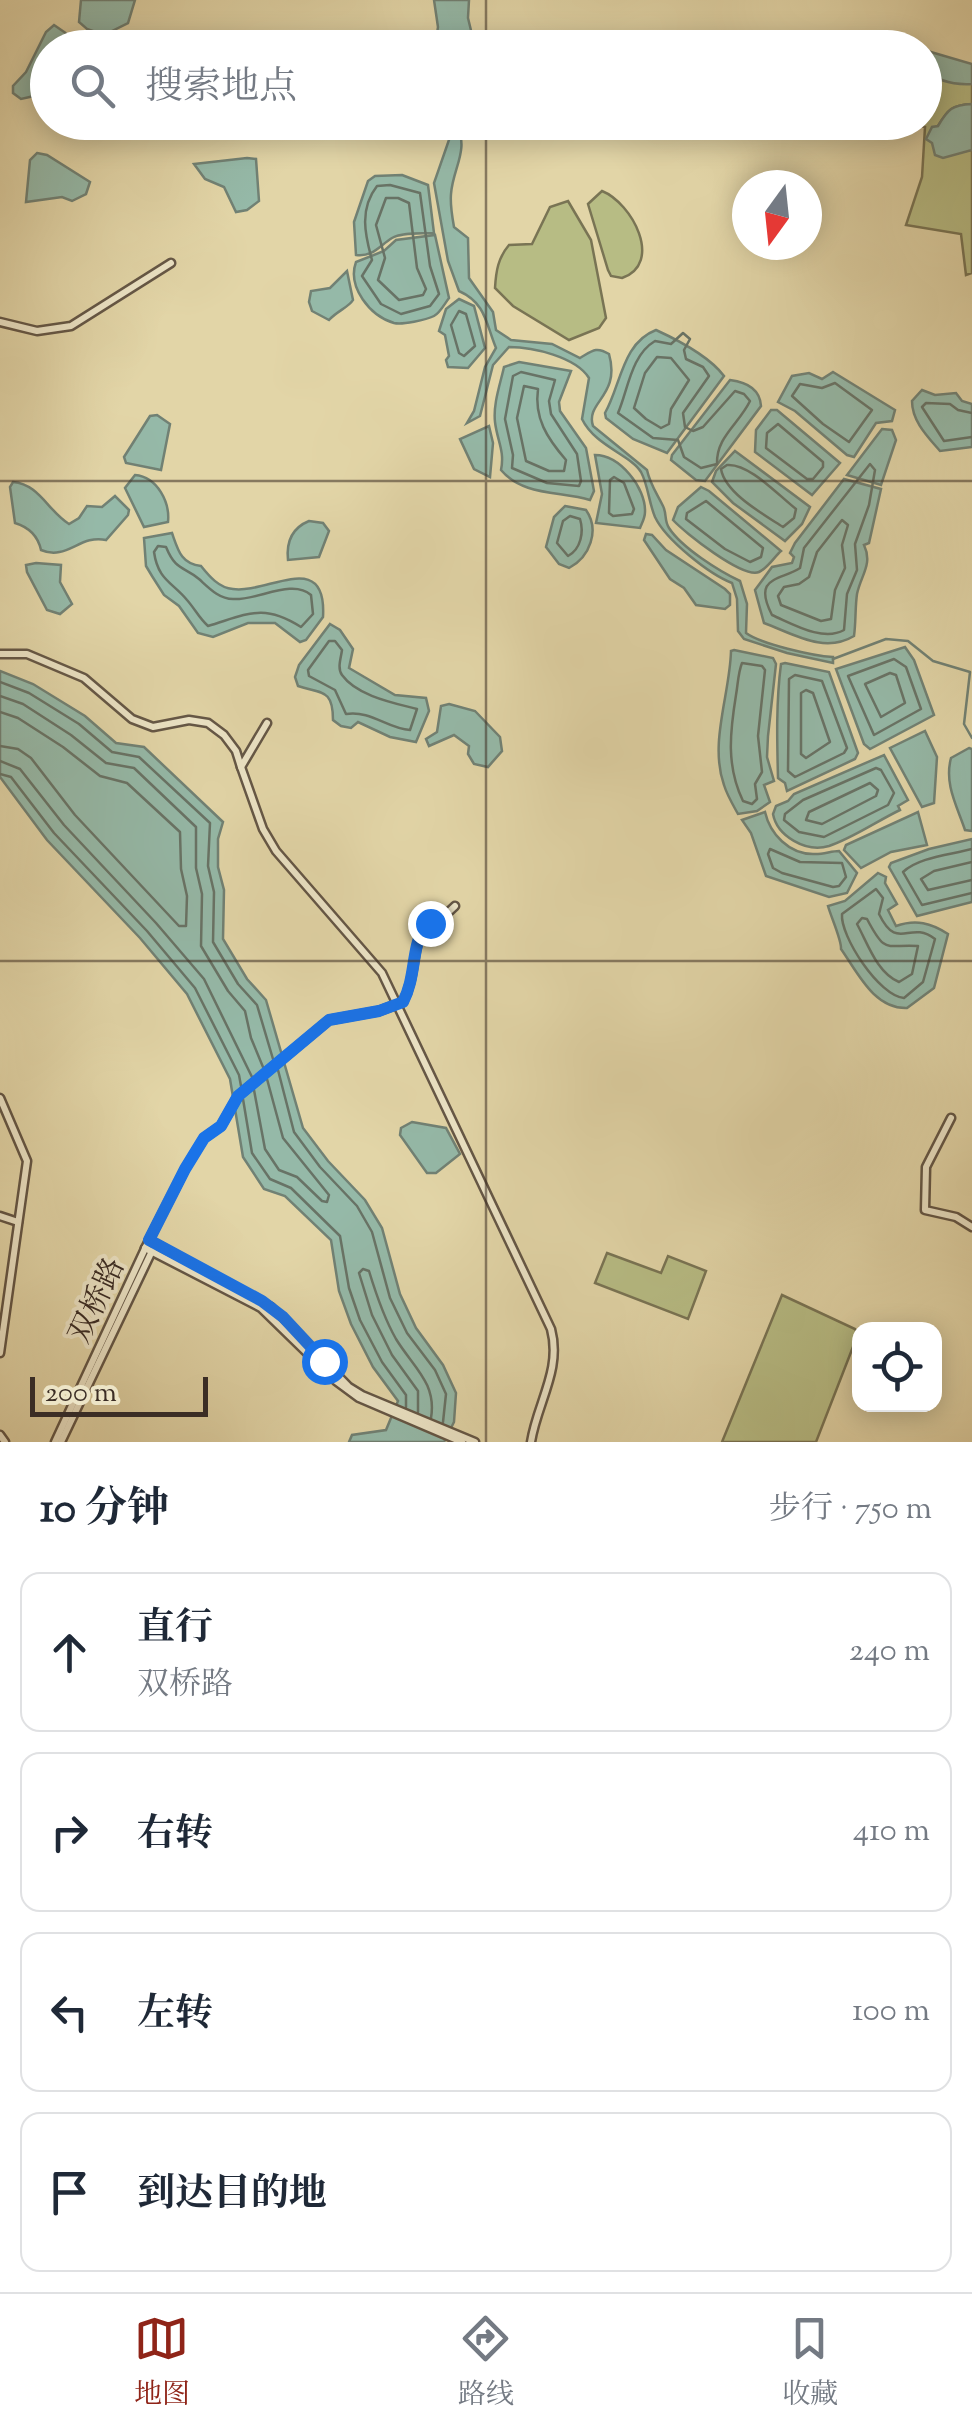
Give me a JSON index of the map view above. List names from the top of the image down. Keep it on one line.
{"streets":{"street":["双桥路"]},"scale_bar":"200 m","north":"bottom","page":{"search":"搜索地点","scale":"200 m","heading":["10 分钟","步行 · 750 m"],"list":[["直行","双桥路","240 m"],["右转","410 m"],["左转","100 m"],"到达目的地"],"nav":["地图","路线","收藏"]}}
